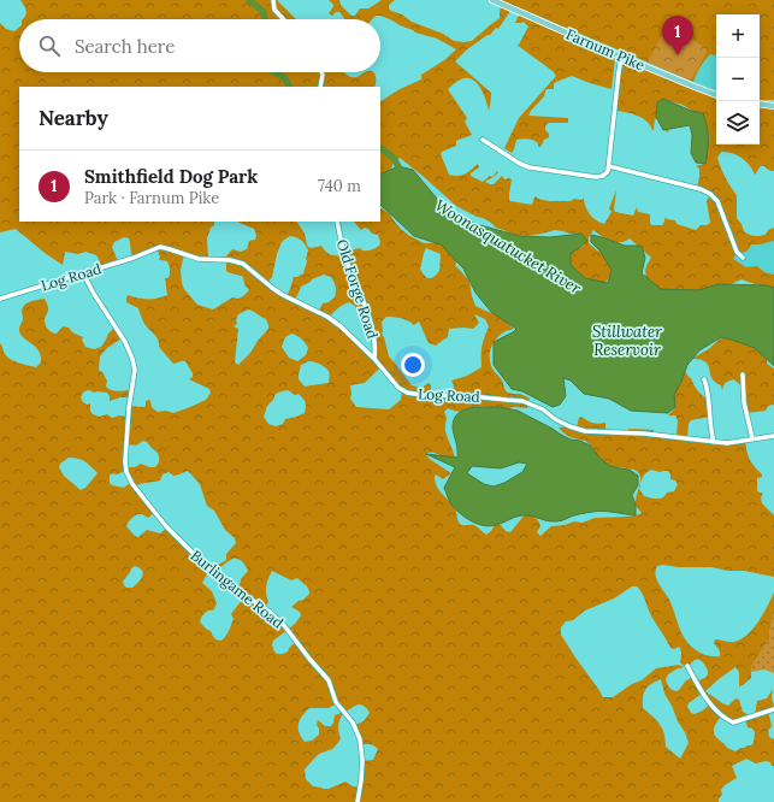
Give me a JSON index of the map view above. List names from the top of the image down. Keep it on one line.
{"streets":{"main road":["Farnum Pike"],"street":["Log Road","Old Forge Road","Burlingame Road"]},"crossings":[["Log Road","Old Forge Road"],["Log Road","Burlingame Road"]],"water":["Woonasquatucket River","Stillwater Reservoir"],"page":{"map_buttons":["+","−"],"pins":"1","search":"Search here","heading":"Nearby","list":[{"mark":"1","name":"Smithfield Dog Park","note":"Park · Farnum Pike","value":"740 m"}]}}
